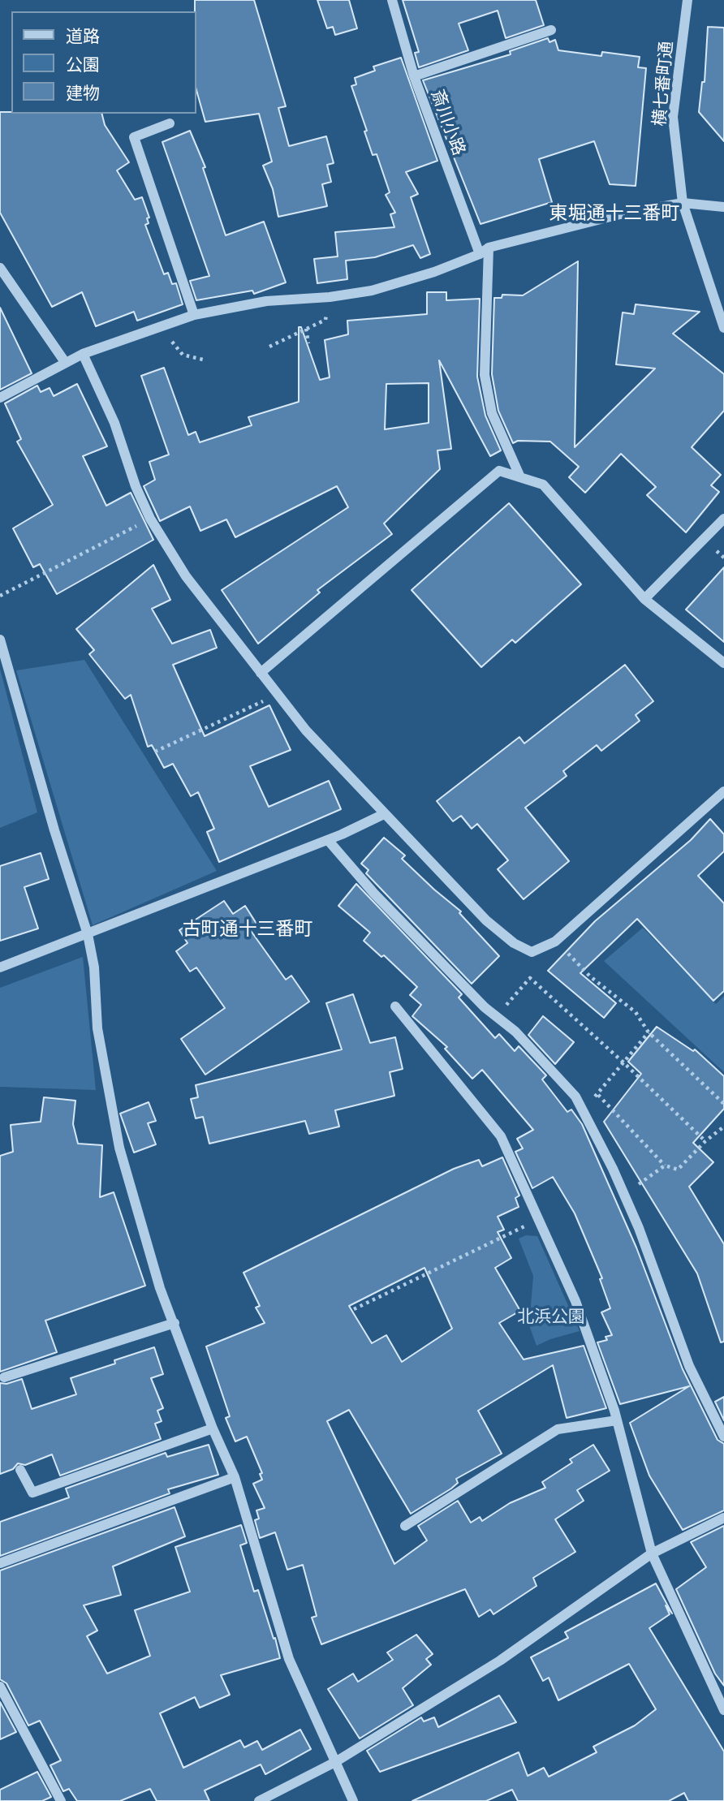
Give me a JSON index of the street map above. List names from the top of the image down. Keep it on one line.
{"streets":{"street":["横七番町通","斎川小路"]},"districts":["東堀通十三番町","古町通十三番町"],"parks":["北浜公園"],"legend":["道路","公園","建物"]}
